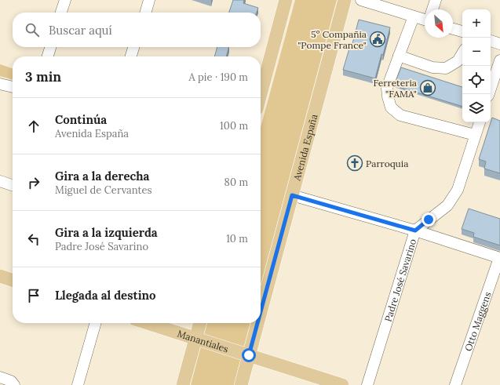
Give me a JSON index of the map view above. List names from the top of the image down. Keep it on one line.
{"streets":{"main road":["Avenida España","Manantiales"],"street":["Padre José Savarino","Otto Maggens"]},"crossings":[["Avenida España","Manantiales"]],"places":{"public building":["5º Compañia \"Pompe France\""],"shop":["Ferreteria \"FAMA\""],"church":["Parroquia"]},"north":"bottom right","page":{"map_buttons":["+","−"],"search":"Buscar aquí","heading":["3 min","A pie · 190 m"],"list":[["Continúa","Avenida España","100 m"],["Gira a la derecha","Miguel de Cervantes","80 m"],["Gira a la izquierda","Padre José Savarino","10 m"],"Llegada al destino"]}}
